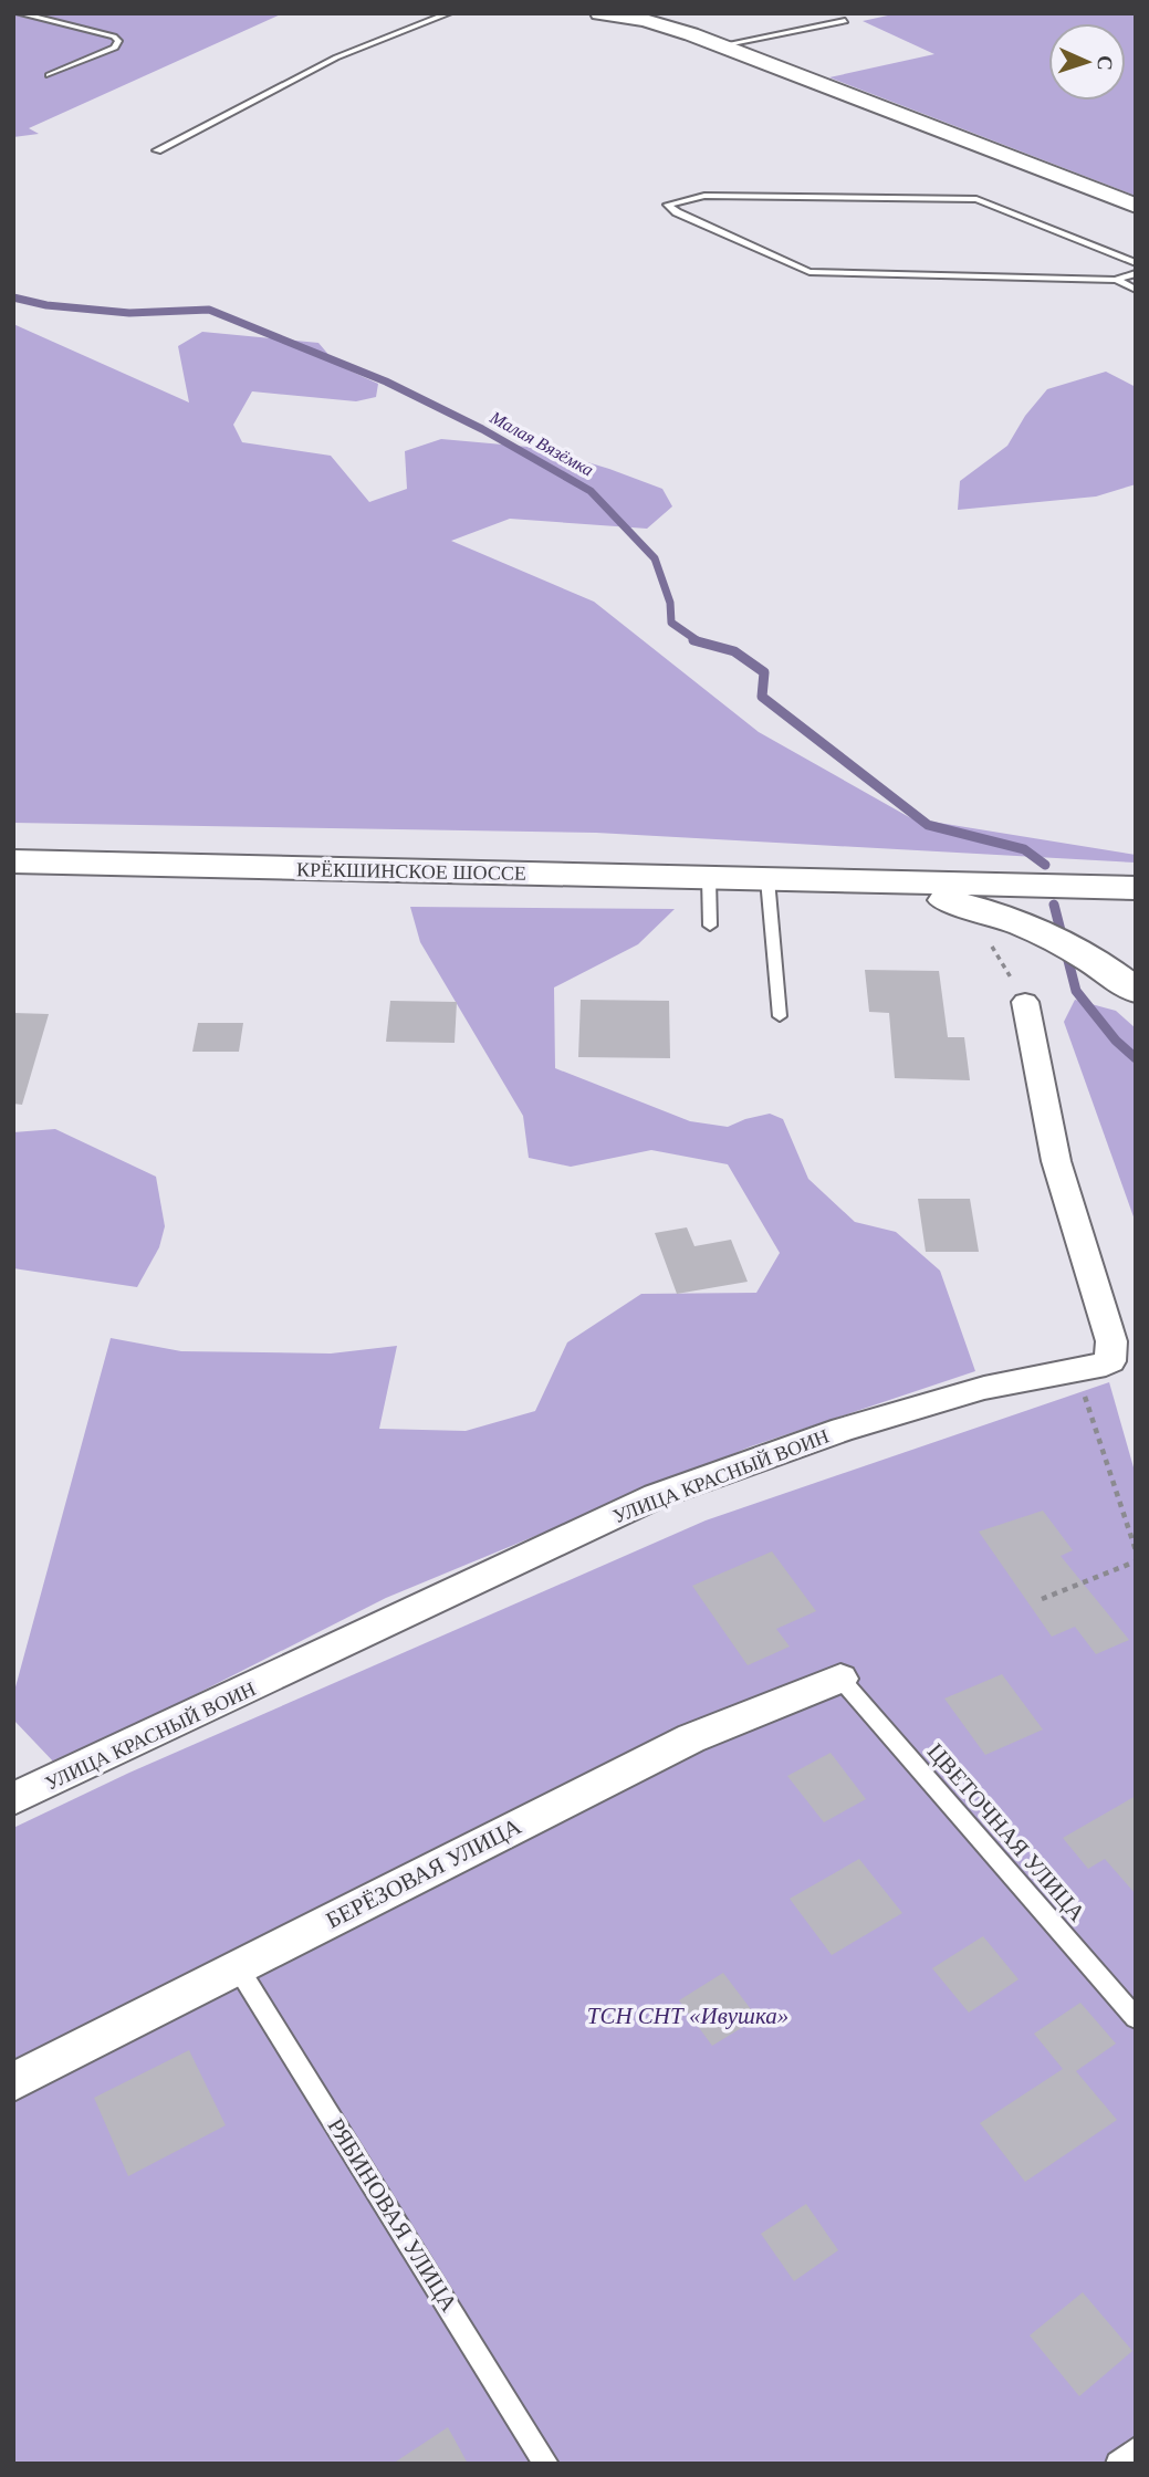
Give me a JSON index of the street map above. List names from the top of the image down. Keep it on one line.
{"streets":{"street":["КРЁКШИНСКОЕ ШОССЕ","УЛИЦА КРАСНЫЙ ВОИН","БЕРЁЗОВАЯ УЛИЦА"],"lane":["ЦВЕТОЧНАЯ УЛИЦА","РЯБИНОВАЯ УЛИЦА"]},"crossings":[["ЦВЕТОЧНАЯ УЛИЦА","БЕРЁЗОВАЯ УЛИЦА"],["БЕРЁЗОВАЯ УЛИЦА","РЯБИНОВАЯ УЛИЦА"]],"water":["Малая Вязёмка"],"parks":["ТСН СНТ «Ивушка»"],"north":"right"}
